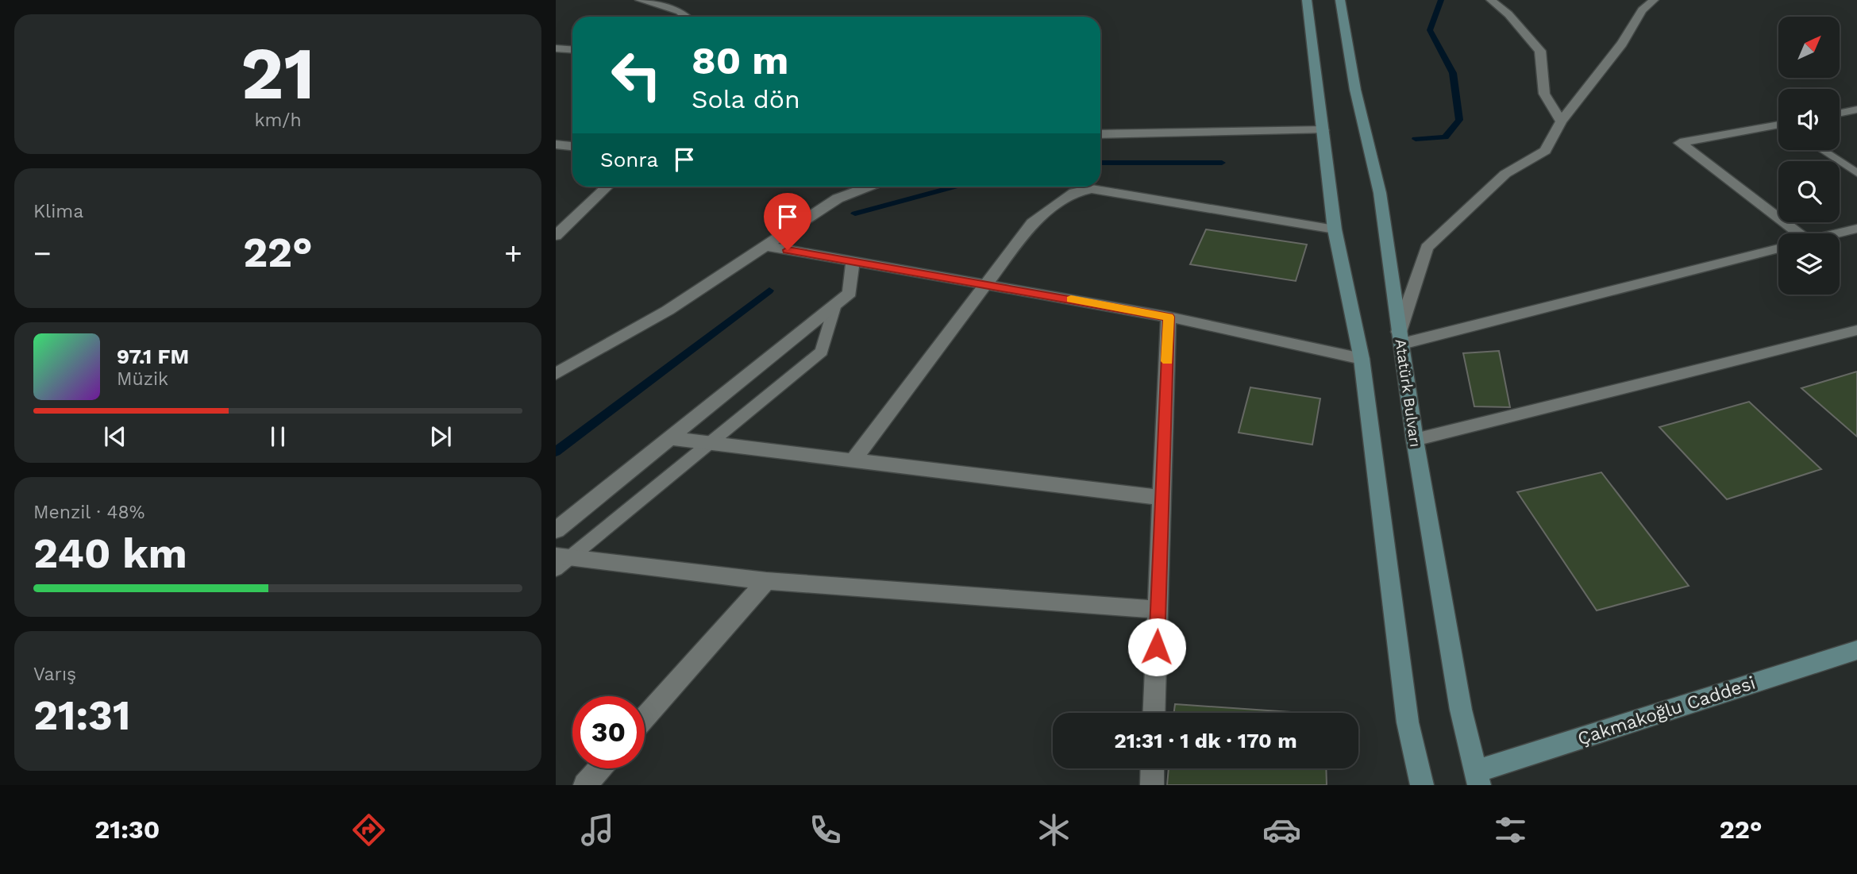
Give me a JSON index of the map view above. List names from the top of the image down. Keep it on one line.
{"streets":{"main road":["Atatürk Bulvarı","Çakmakoğlu Caddesi"]},"crossings":[["Atatürk Bulvarı","Çakmakoğlu Caddesi"]],"north":"top right","page":{"tile":[["21","km/h"],"Klima",["Menzil · 48%","240 km"],["Varış","21:31"]],"turn":["80 m","Sola dön"],"then":"Sonra","heat":["−","22°","+"],"song":["97.1 FM","Müzik"],"limit":"30","trip":"21:31 · 1 dk · 170 m","tabs":["21:30","22°"]}}
